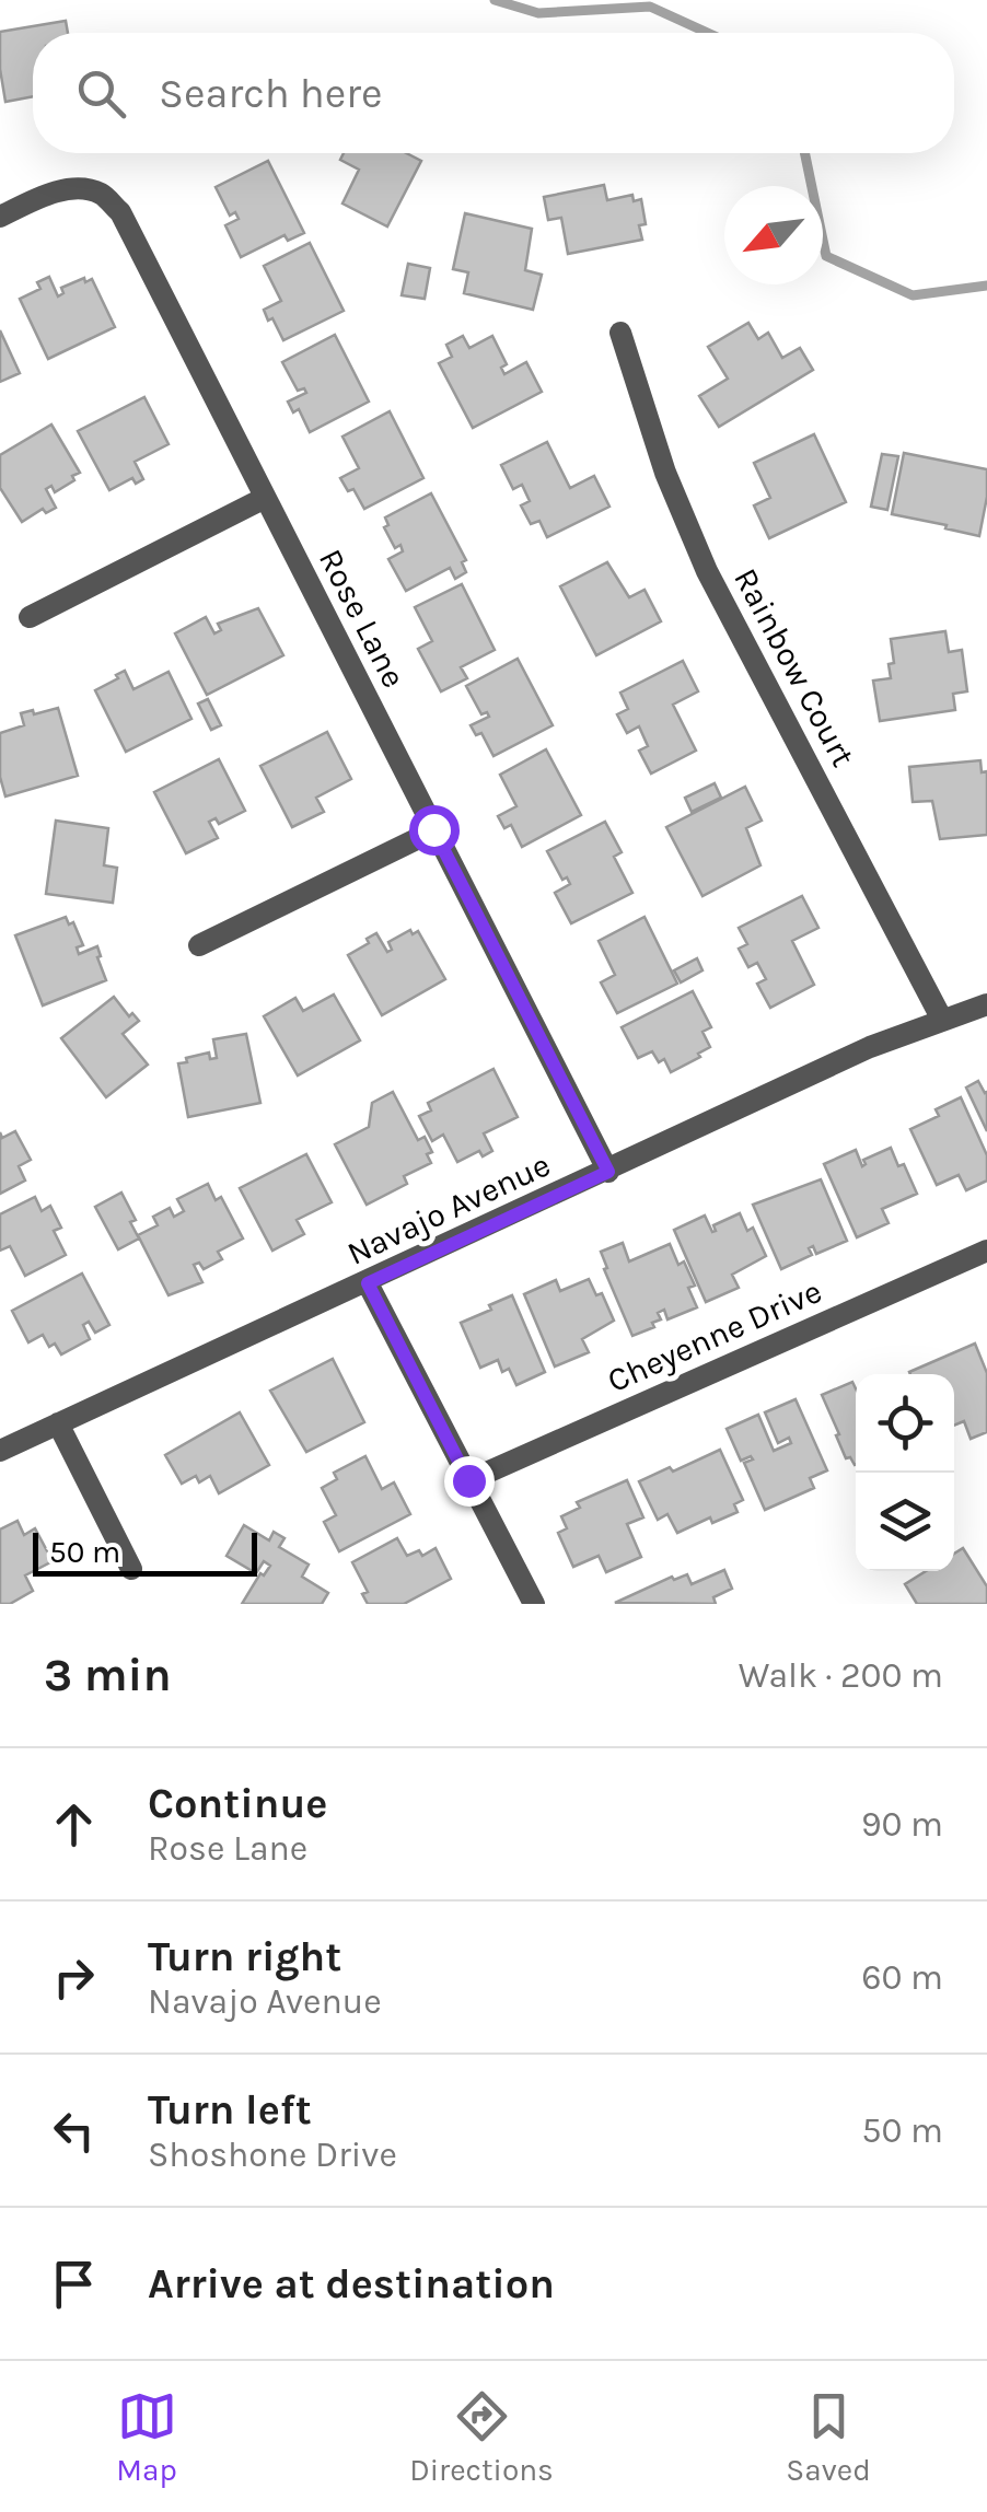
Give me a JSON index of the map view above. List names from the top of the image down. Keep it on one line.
{"streets":{"street":["Rose Lane","Rainbow Court","Navajo Avenue","Cheyenne Drive"]},"crossings":[["Rose Lane","Navajo Avenue"],["Rainbow Court","Navajo Avenue"]],"scale_bar":"50 m","north":"bottom left","page":{"search":"Search here","scale":"50 m","heading":["3 min","Walk · 200 m"],"list":[["Continue","Rose Lane","90 m"],["Turn right","Navajo Avenue","60 m"],["Turn left","Shoshone Drive","50 m"],"Arrive at destination"],"nav":["Map","Directions","Saved"]}}
